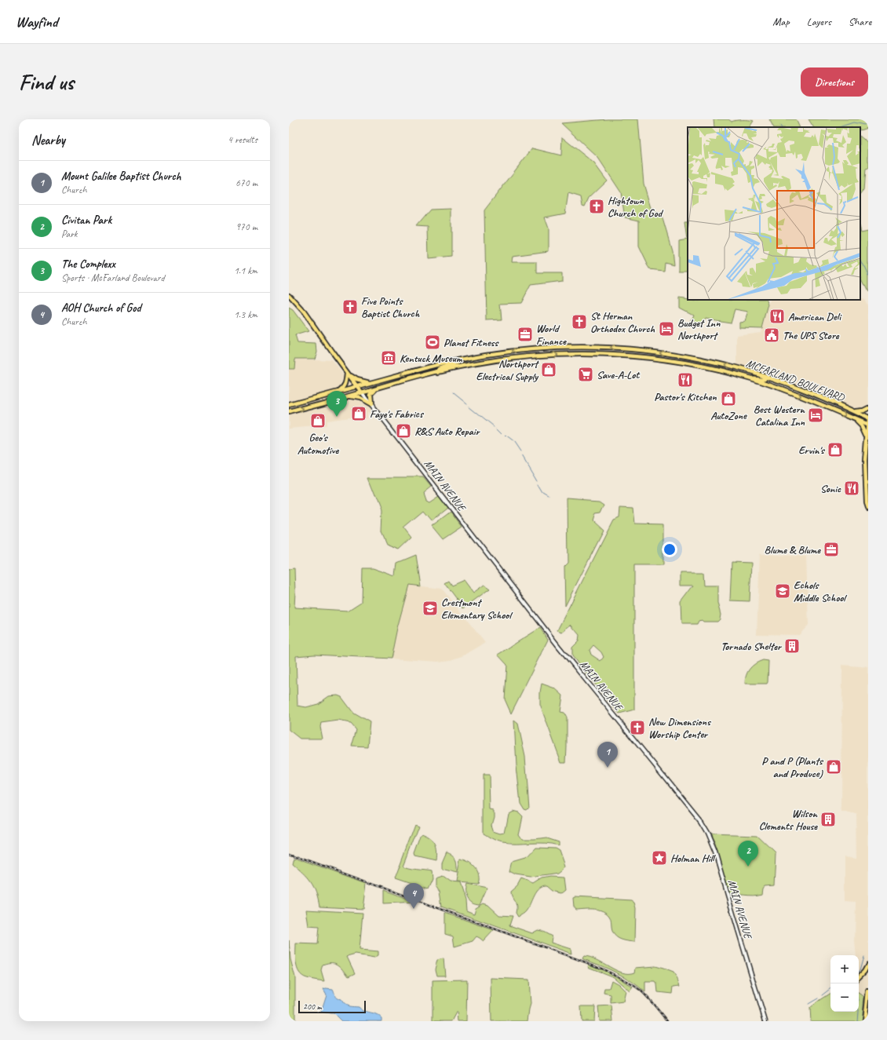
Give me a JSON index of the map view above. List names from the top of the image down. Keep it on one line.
{"streets":{"highway":["MCFARLAND BOULEVARD"],"main road":["MAIN AVENUE"]},"crossings":[["MCFARLAND BOULEVARD","MAIN AVENUE"]],"places":{"church":["Hightown Church of God","Five Points Baptist Church","St Herman Orthodox Church","New Dimensions Worship Center"],"restaurant":["American Deli","Pastor's Kitchen","Sonic"],"hotel":["Budget Inn Northport","Best Western Catalina Inn"],"office":["World Finance","Blume & Blume"],"public building":["The UPS Store"],"sports":["Planet Fitness"],"museum":["Kentuck Museum"],"shop":["Northport Electrical Supply","AutoZone","Faye's Fabrics","Geo's Automotive","R&S Auto Repair","Ervin's","P and P (Plants and Produce)"],"supermarket":["Save-A-Lot"],"school or university":["Echols Middle School","Crestmont Elementary School"],"building":["Tornado Shelter","Wilson Clements House"],"place":["Holman Hill"]},"scale_bar":"200 m","page":{"header":"Wayfind","nav":["Map","Layers","Share"],"buttons":"Directions","title":"Find us","heading":["Nearby","4 results"],"list":[{"mark":"1","name":"Mount Galilee Baptist Church","note":"Church","value":"670 m"},{"mark":"2","name":"Civitan Park","note":"Park","value":"970 m"},{"mark":"3","name":"The Complexx","note":"Sports · McFarland Boulevard","value":"1.1 km"},{"mark":"4","name":"AOH Church of God","note":"Church","value":"1.3 km"}],"pins":["3","1","2","4"],"map_buttons":["+","−"],"scale":"200 m"}}
